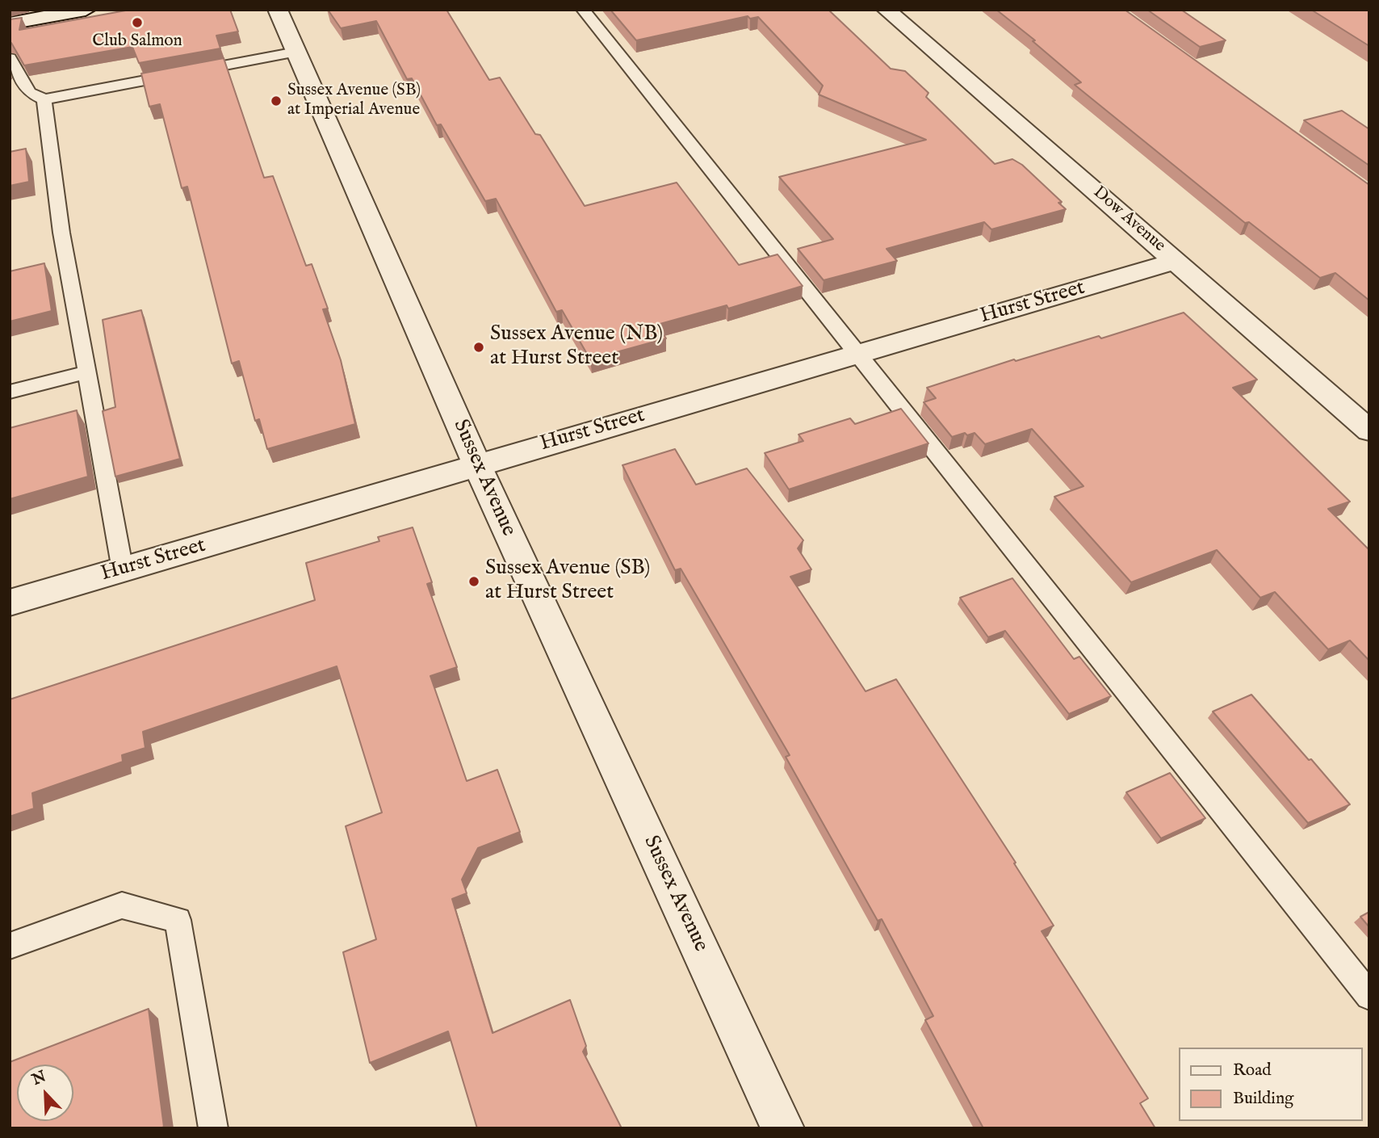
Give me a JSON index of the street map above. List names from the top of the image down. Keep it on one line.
{"streets":{"street":["Dow Avenue","Hurst Street","Sussex Avenue"]},"crossings":[["Dow Avenue","Hurst Street"],["Hurst Street","Sussex Avenue"]],"places":["Club Salmon","Sussex Avenue (SB) at Imperial Avenue","Sussex Avenue (NB) at Hurst Street","Sussex Avenue (SB) at Hurst Street"],"legend":["Road","Building"],"north":"top left"}
